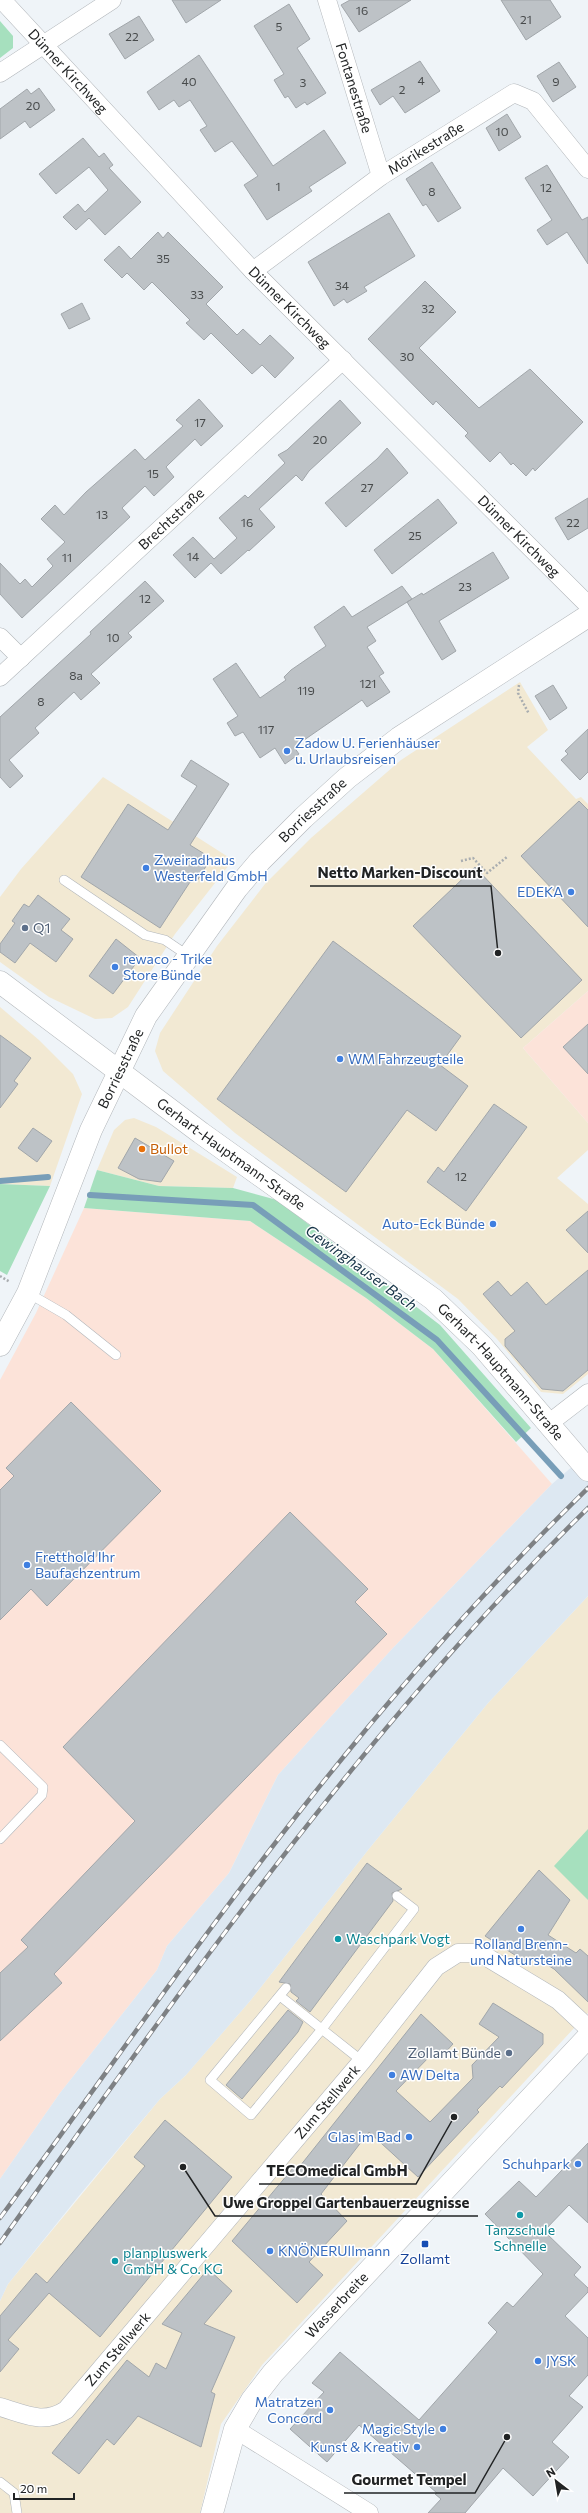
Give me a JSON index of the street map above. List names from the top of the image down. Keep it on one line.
{"streets":{"main road":["Borriesstraße","Gerhart-Hauptmann-Straße","Wasserbreite"],"street":["Dünner Kirchweg","Fontanestraße","Mörikestraße","Brechtstraße","Zum Stellwerk"]},"crossings":[["Dünner Kirchweg","Mörikestraße"],["Dünner Kirchweg","Brechtstraße"],["Fontanestraße","Mörikestraße"],["Borriesstraße","Gerhart-Hauptmann-Straße"]],"water":["Gewinghauser Bach"],"places":{"other":["Zadow U. Ferienhäuser u. Urlaubsreisen","Zweiradhaus Westerfeld GmbH","EDEKA","Q1","Netto Marken-Discount","rewaco - Trike Store Bünde","WM Fahrzeugteile","Bullot","Auto-Eck Bünde","Fretthold Ihr Baufachzentrum","Rolland Brenn- und Natursteine","Waschpark Vogt","Zollamt Bünde","AW Delta","TECOmedical GmbH","Glas im Bad","Schuhpark","Uwe Groppel Gartenbauerzeugnisse","Tanzschule Schnelle","KNÖNERUllmann","planpluswerk GmbH & Co. KG","JYSK","Matratzen Concord","Magic Style","Gourmet Tempel","Kunst & Kreativ"],"transit":["Zollamt"]},"house_numbers":["16","21","5","22","4","40","9","3","2","20","10","1","12","8","35","34","33","32","30","17","20","15","27","13","16","22","25","14","11","23","12","10","8a","121","119","8","117","12"],"scale_bar":"20 m","north":"top left"}
